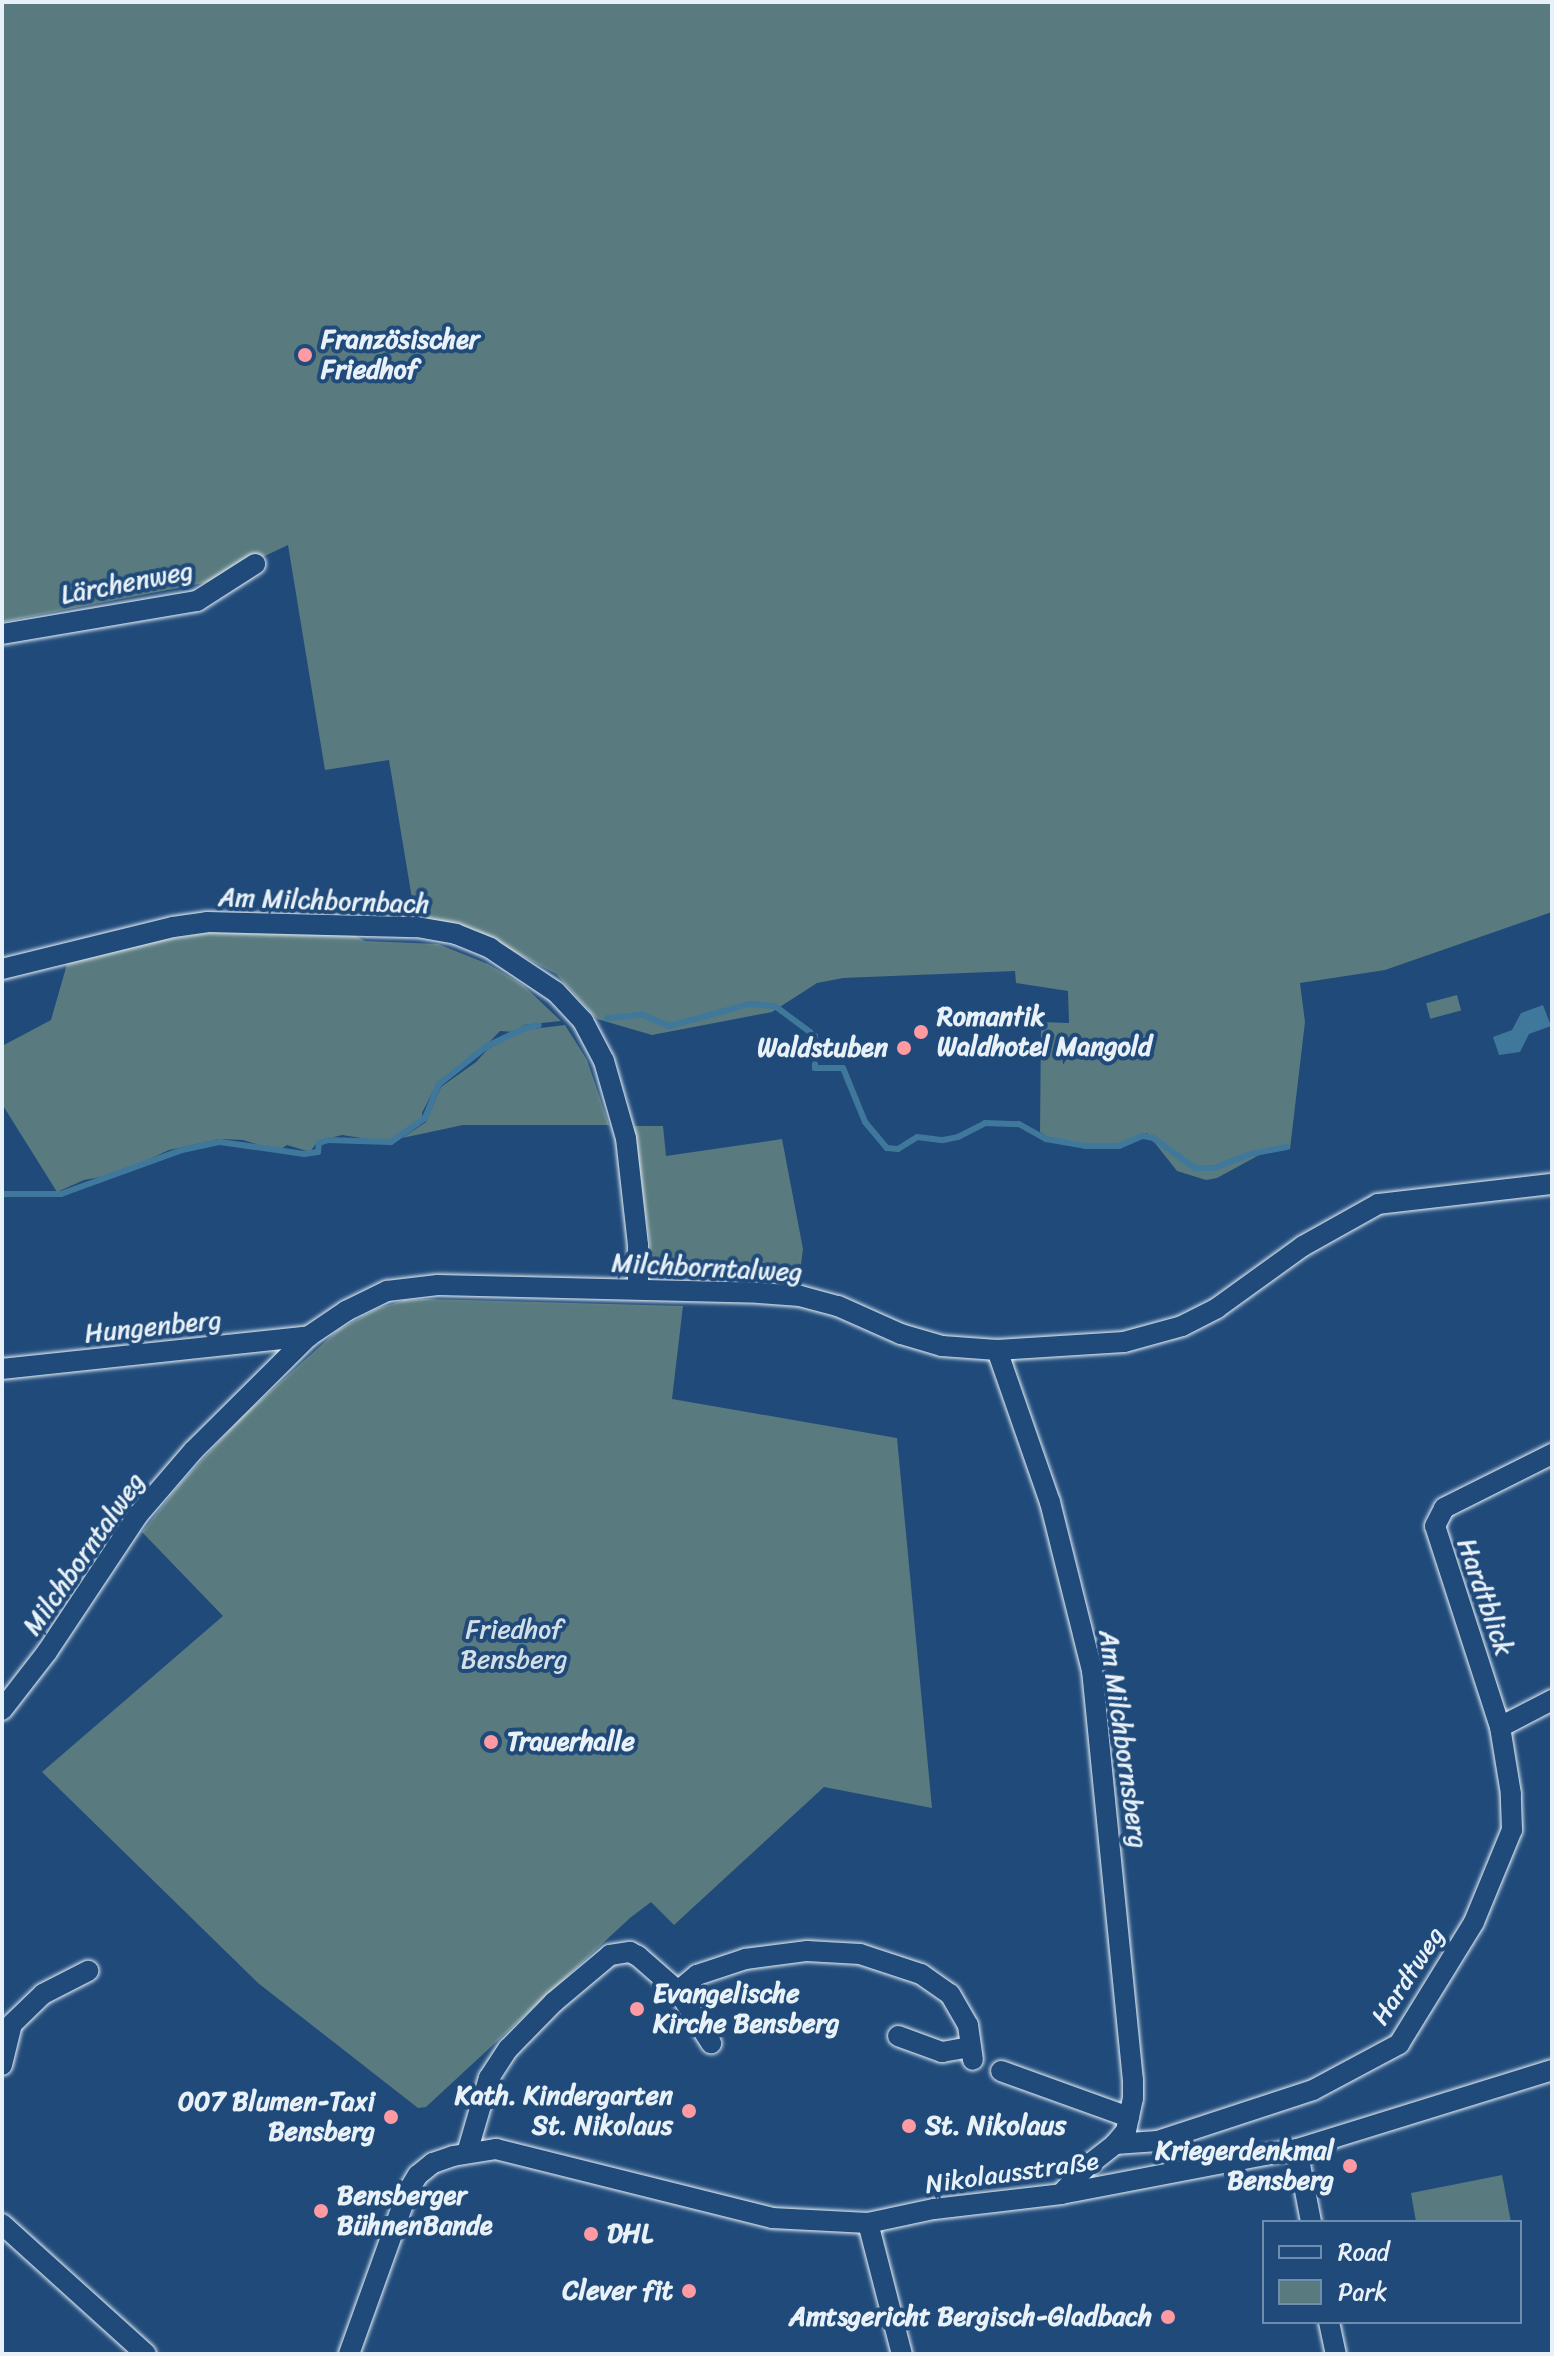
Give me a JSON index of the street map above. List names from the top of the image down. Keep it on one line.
{"streets":{"street":["Lärchenweg","Am Milchbornbach","Milchborntalweg","Hungenberg","Hardtblick","Am Milchbornsberg","Hardtweg","Nikolausstraße"]},"crossings":[["Am Milchbornbach","Milchborntalweg"],["Milchborntalweg","Hungenberg"],["Milchborntalweg","Am Milchbornsberg"],["Hardtblick","Hardtweg"],["Am Milchbornsberg","Hardtweg"]],"parks":["Friedhof Bensberg"],"places":["Französischer Friedhof","Romantik Waldhotel Mangold","Waldstuben","Trauerhalle","Evangelische Kirche Bensberg","Kath. Kindergarten St. Nikolaus","007 Blumen-Taxi Bensberg","St. Nikolaus","Kriegerdenkmal Bensberg","Bensberger BühnenBande","DHL","Clever fit","Amtsgericht Bergisch-Gladbach"],"legend":["Road","Park"]}
